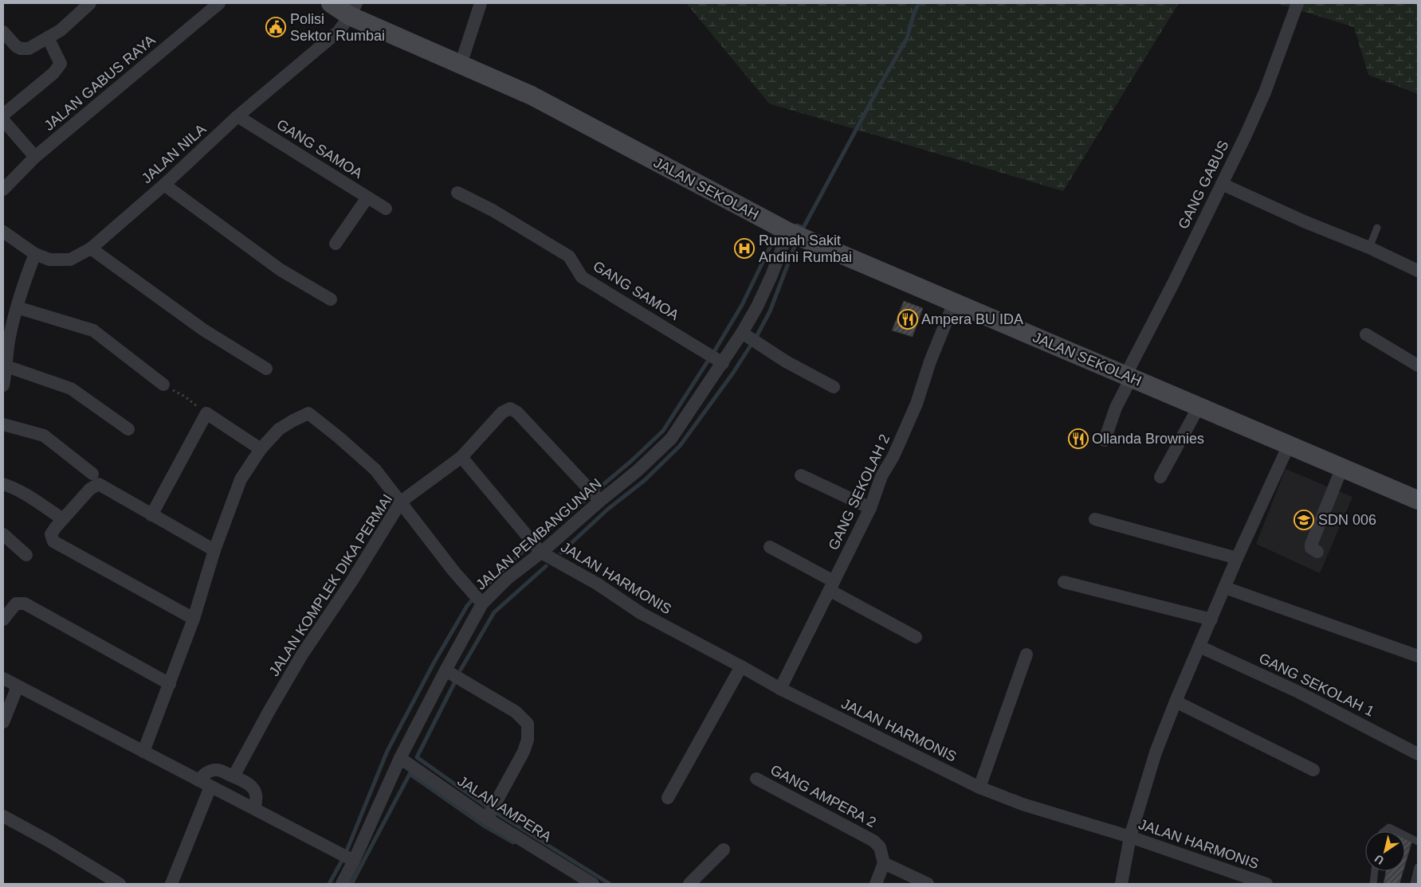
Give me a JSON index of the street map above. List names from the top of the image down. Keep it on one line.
{"streets":{"street":["JALAN GABUS RAYA","GANG SAMOA","JALAN NILA","GANG GABUS","JALAN SEKOLAH","GANG SEKOLAH 2","JALAN PEMBANGUNAN","JALAN HARMONIS","JALAN KOMPLEK DIKA PERMAI","GANG SEKOLAH 1","GANG AMPERA 2","JALAN AMPERA"]},"crossings":[["GANG SAMOA","JALAN NILA"],["GANG SAMOA","JALAN PEMBANGUNAN"],["JALAN NILA","JALAN SEKOLAH"],["GANG GABUS","JALAN SEKOLAH"],["JALAN SEKOLAH","GANG SEKOLAH 2"],["JALAN SEKOLAH","JALAN PEMBANGUNAN"],["GANG SEKOLAH 2","JALAN HARMONIS"],["JALAN PEMBANGUNAN","JALAN HARMONIS"],["JALAN PEMBANGUNAN","JALAN KOMPLEK DIKA PERMAI"],["JALAN PEMBANGUNAN","JALAN AMPERA"]],"places":{"public building":["Polisi Sektor Rumbai"],"hospital":["Rumah Sakit Andini Rumbai"],"restaurant":["Ampera BU IDA","Ollanda Brownies"],"school or university":["SDN 006"]},"north":"bottom left"}
